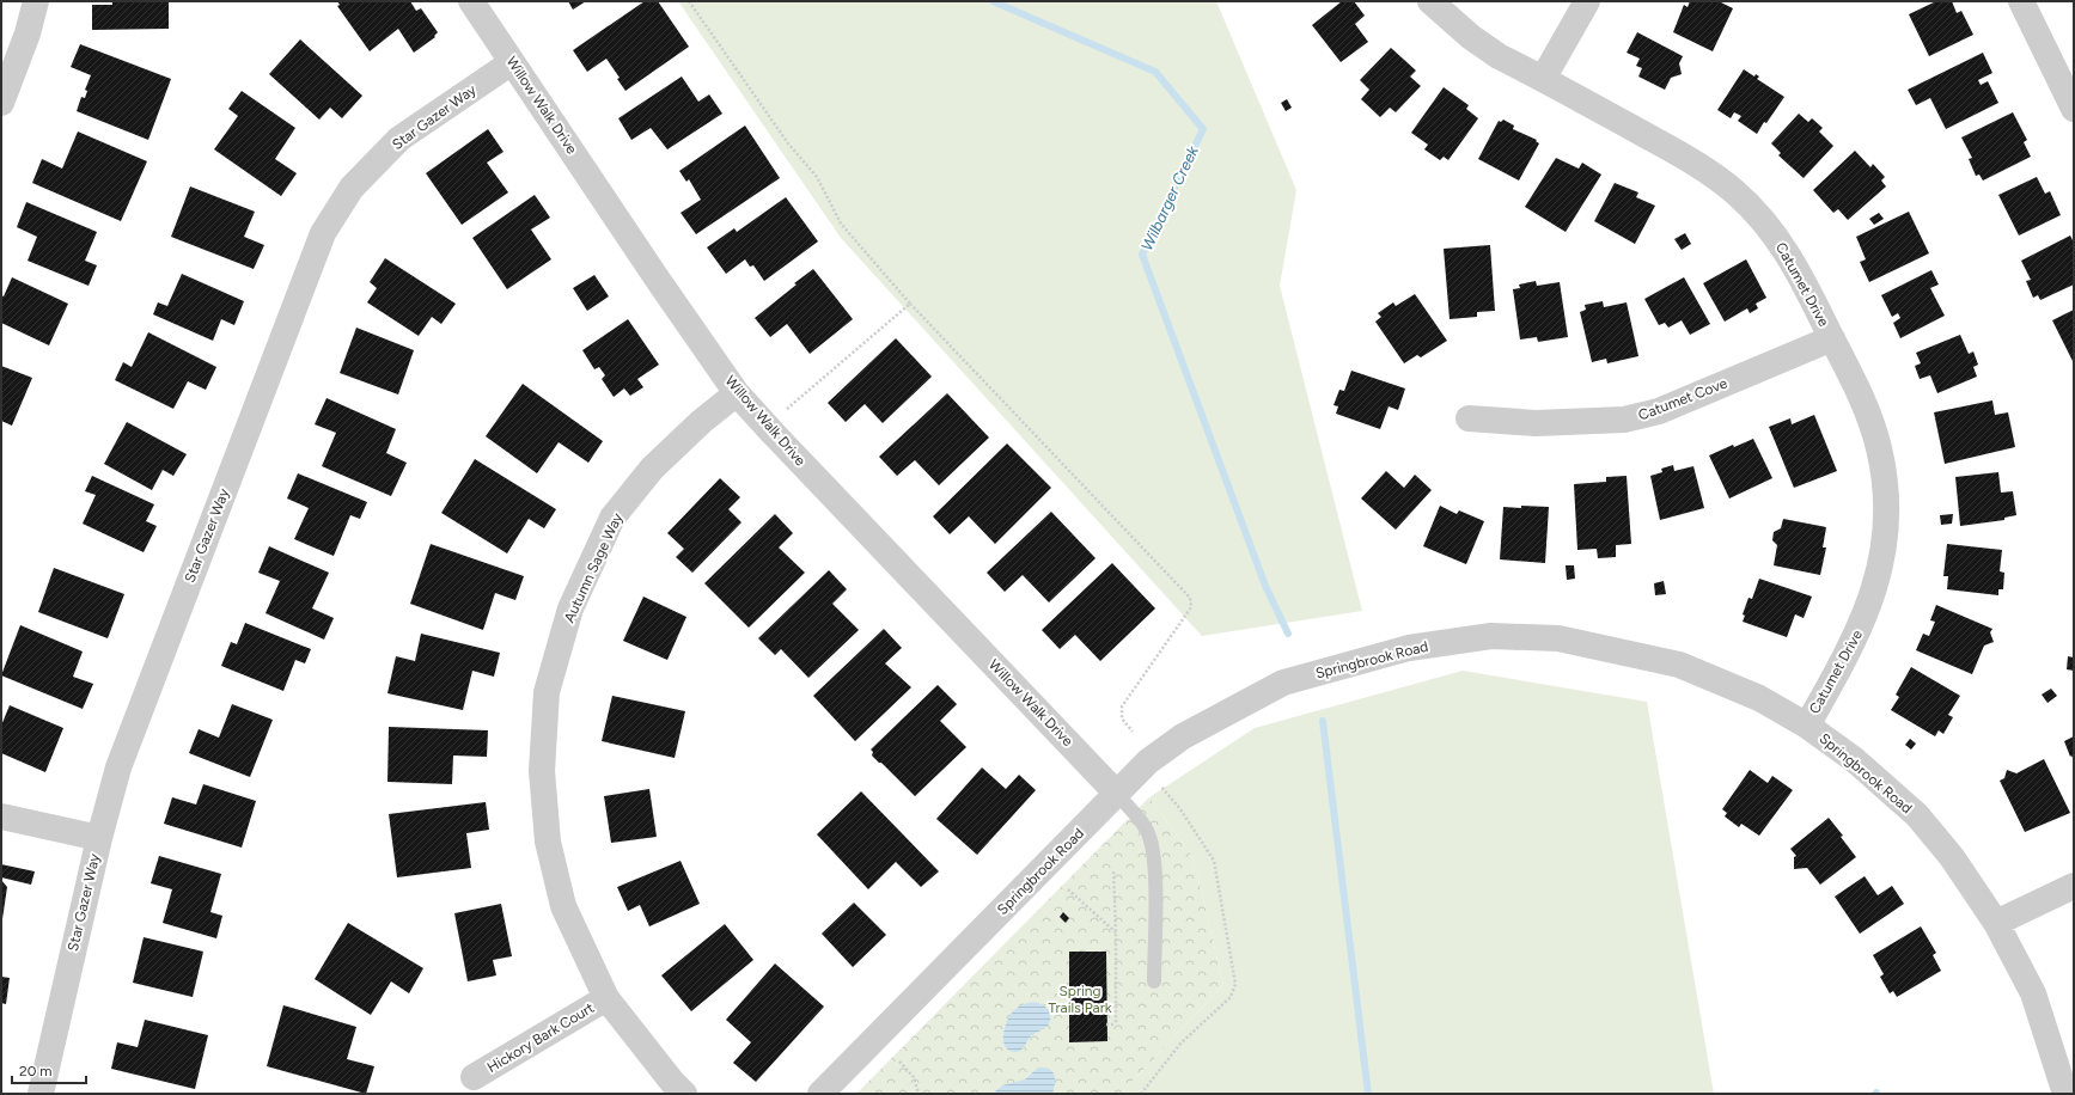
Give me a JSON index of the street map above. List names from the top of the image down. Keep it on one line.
{"streets":{"street":["Willow Walk Drive","Star Gazer Way","Catumet Drive","Catumet Cove","Autumn Sage Way","Springbrook Road","Hickory Bark Court"]},"crossings":[["Willow Walk Drive","Star Gazer Way"],["Willow Walk Drive","Autumn Sage Way"],["Willow Walk Drive","Springbrook Road"],["Catumet Drive","Catumet Cove"],["Catumet Drive","Springbrook Road"],["Autumn Sage Way","Hickory Bark Court"]],"water":["Wilbarger Creek"],"parks":["Spring Trails Park"],"scale_bar":"20 m"}
